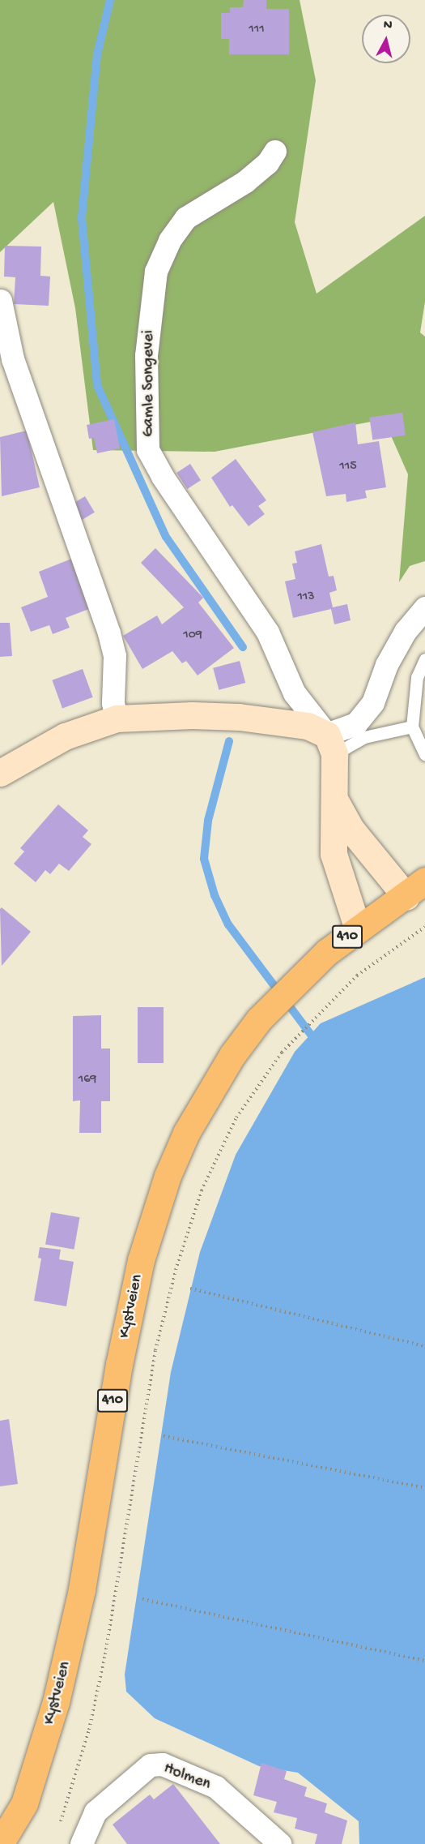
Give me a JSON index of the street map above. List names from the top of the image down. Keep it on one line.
{"streets":{"main road":["410","Kystveien"],"street":["Gamle Songevei","Holmen"]},"house_numbers":["111","115","113","109","169"],"north":"top"}
